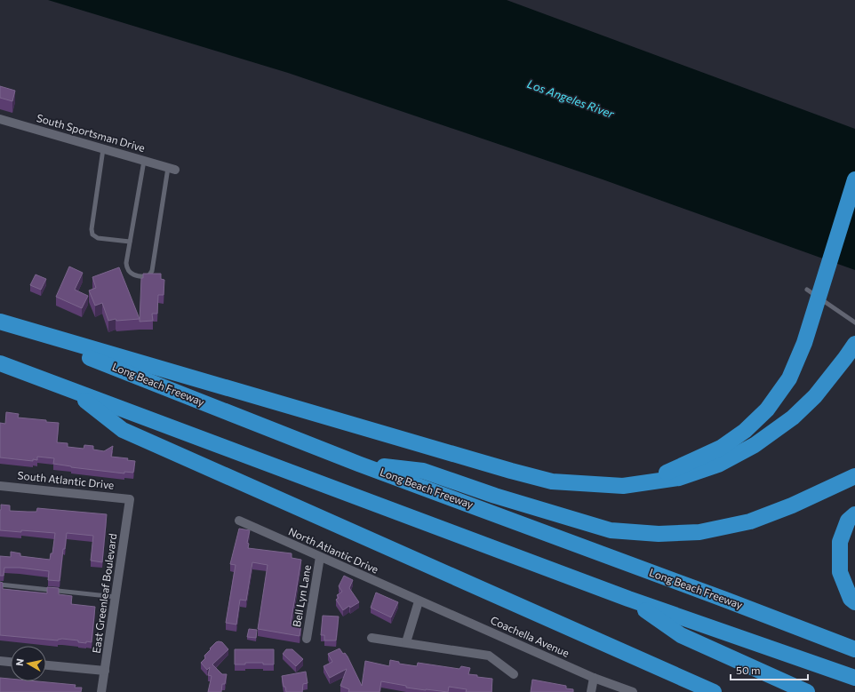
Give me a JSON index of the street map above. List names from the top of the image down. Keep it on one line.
{"streets":{"highway":["Long Beach Freeway"],"street":["South Sportsman Drive","South Atlantic Drive","North Atlantic Drive","East Greenleaf Boulevard","Bell Lyn Lane","Coachella Avenue"]},"crossings":[["South Atlantic Drive","East Greenleaf Boulevard"],["North Atlantic Drive","Bell Lyn Lane"],["North Atlantic Drive","Coachella Avenue"]],"water":["Los Angeles River"],"scale_bar":"50 m","north":"left"}
